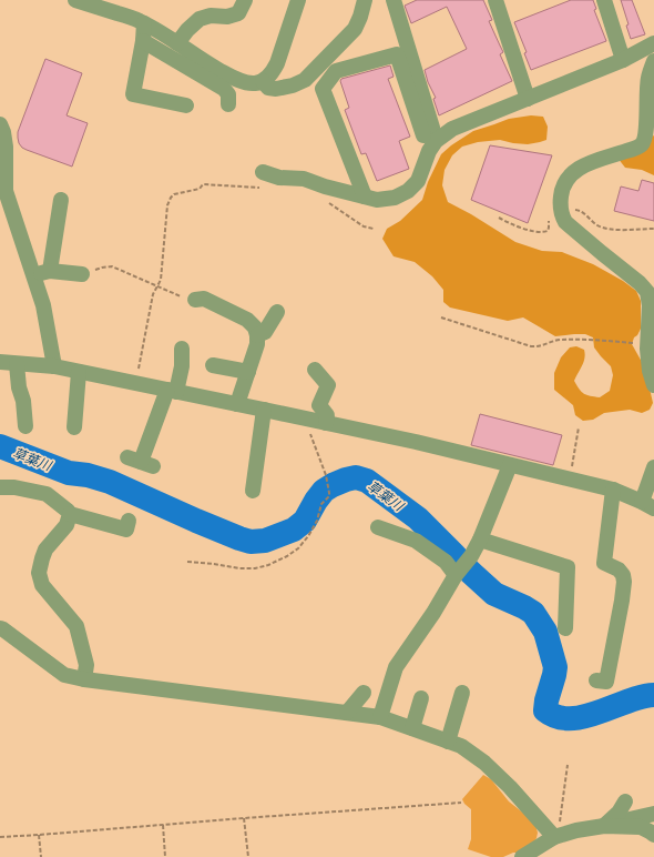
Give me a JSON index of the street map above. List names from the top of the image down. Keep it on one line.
{"water":["草葉川"]}
